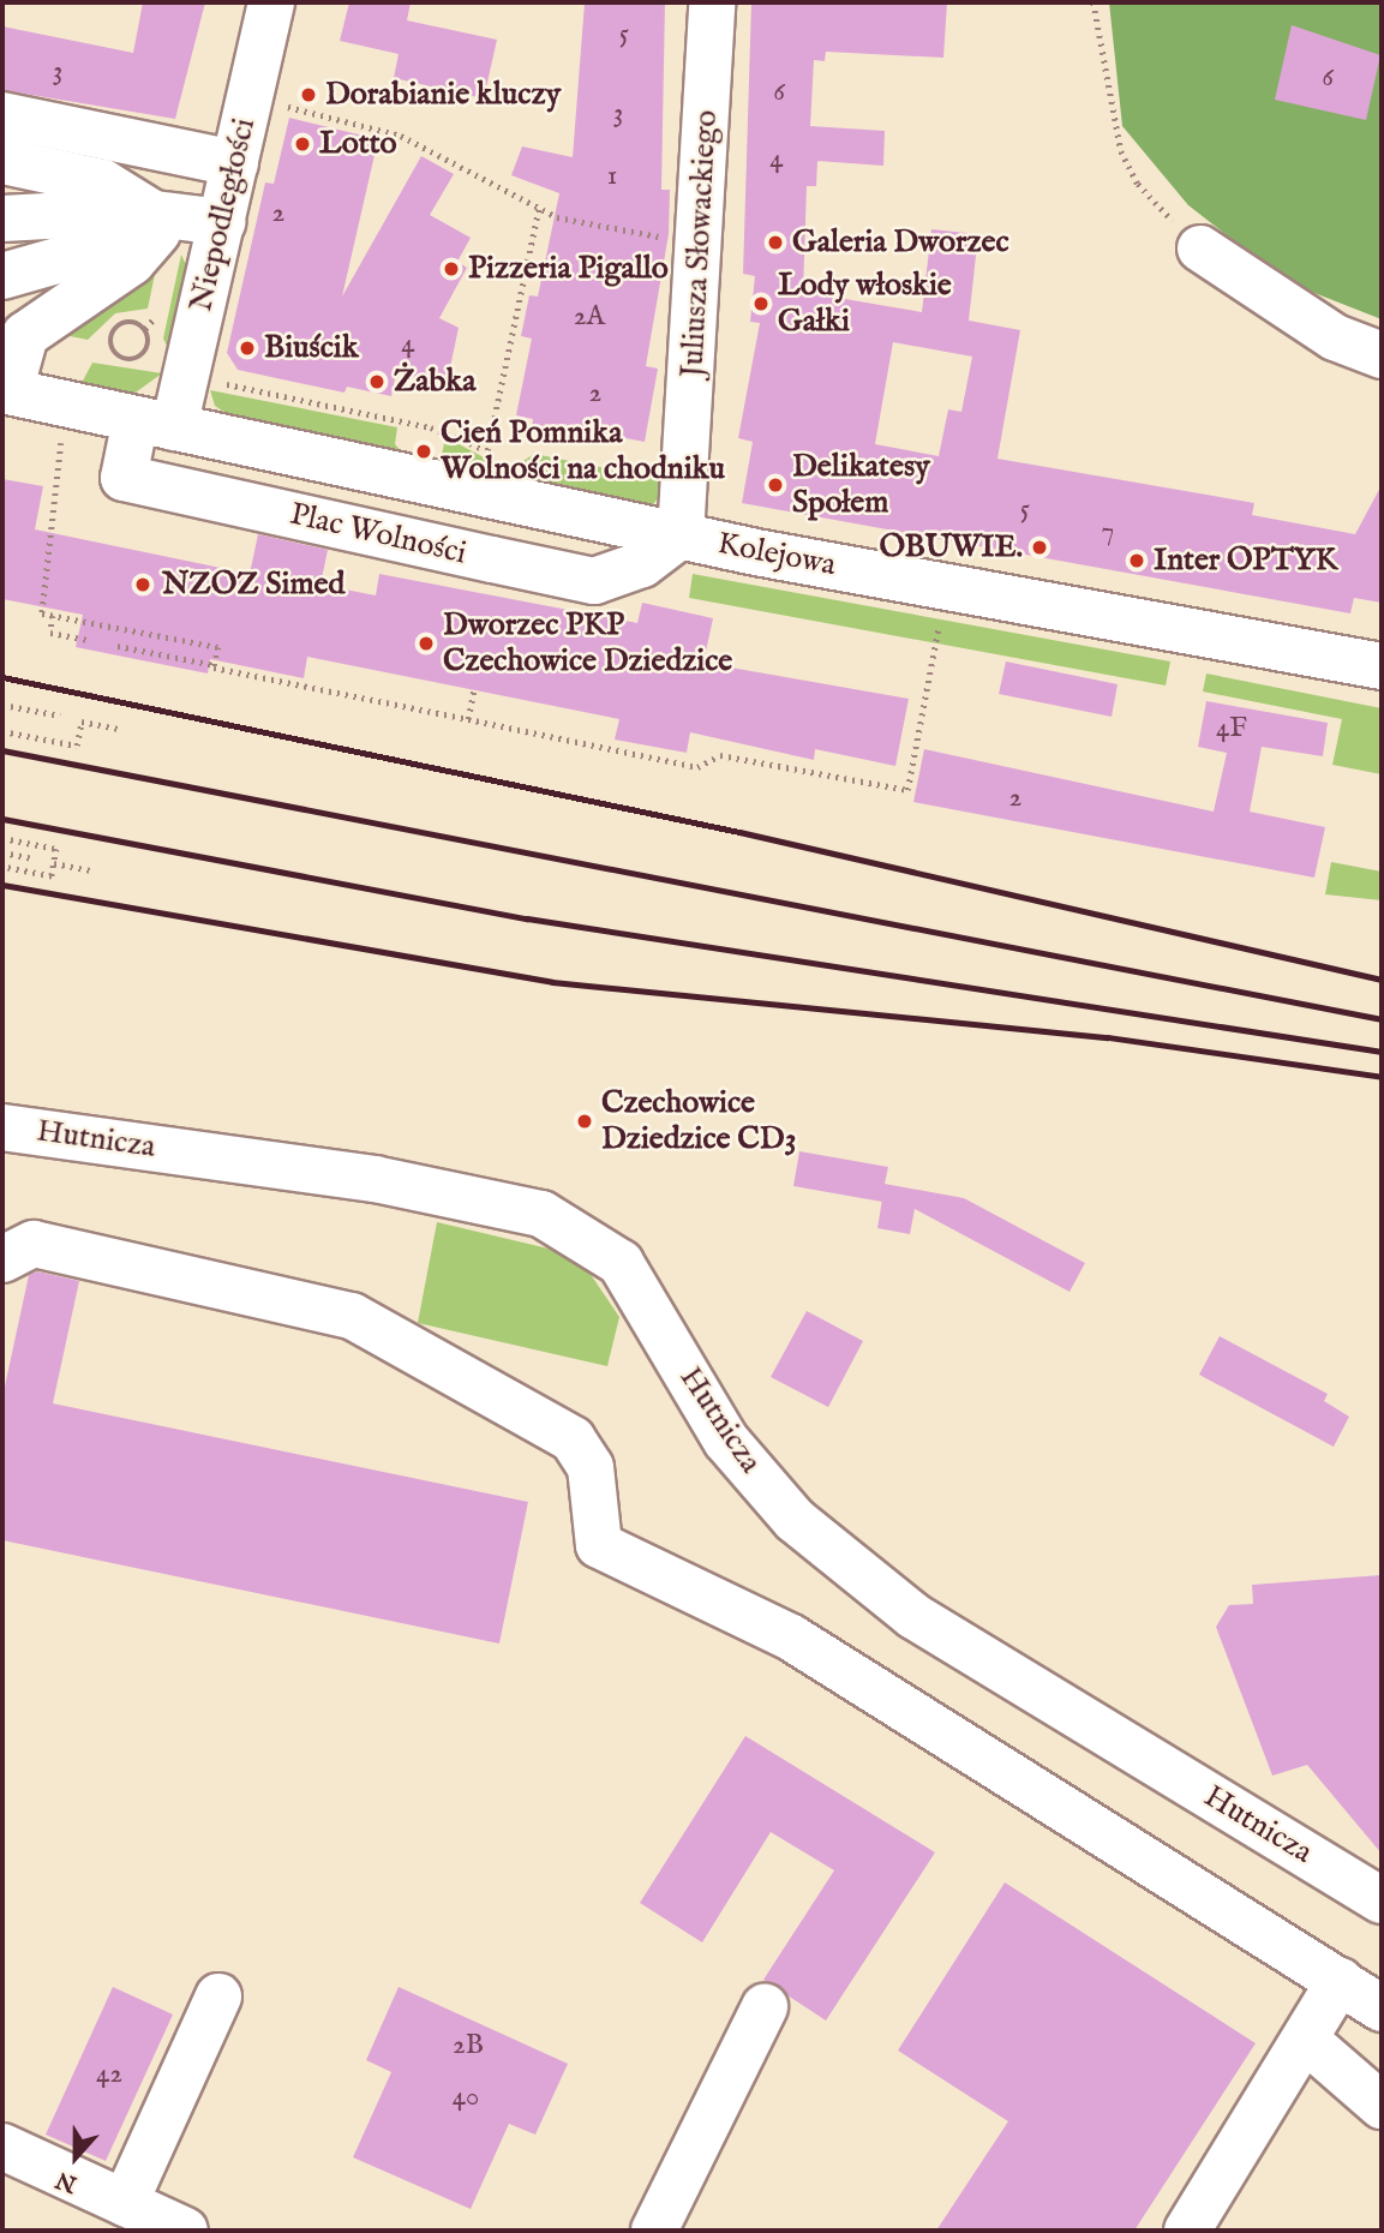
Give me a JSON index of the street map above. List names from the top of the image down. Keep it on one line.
{"streets":{"street":["Niepodległości","Juliusza Słowackiego","Plac Wolności","Kolejowa","Hutnicza"]},"crossings":[["Niepodległości","Plac Wolności"],["Niepodległości","Kolejowa"],["Juliusza Słowackiego","Plac Wolności"],["Juliusza Słowackiego","Kolejowa"],["Plac Wolności","Kolejowa"]],"places":["Dorabianie kluczy","Lotto","Galeria Dworzec","Pizzeria Pigallo","Lody włoskie Gałki","Biuścik","Żabka","Cień Pomnika Wolności na chodniku","Delikatesy Społem","OBUWIE.","Inter OPTYK","NZOZ Simed","Dworzec PKP Czechowice Dziedzice","Czechowice Dziedzice CD3"],"house_numbers":["5","3","6","6","3","4","1","2","2A","4","2","5","7","4F","2","2B","42","40"],"north":"bottom"}
